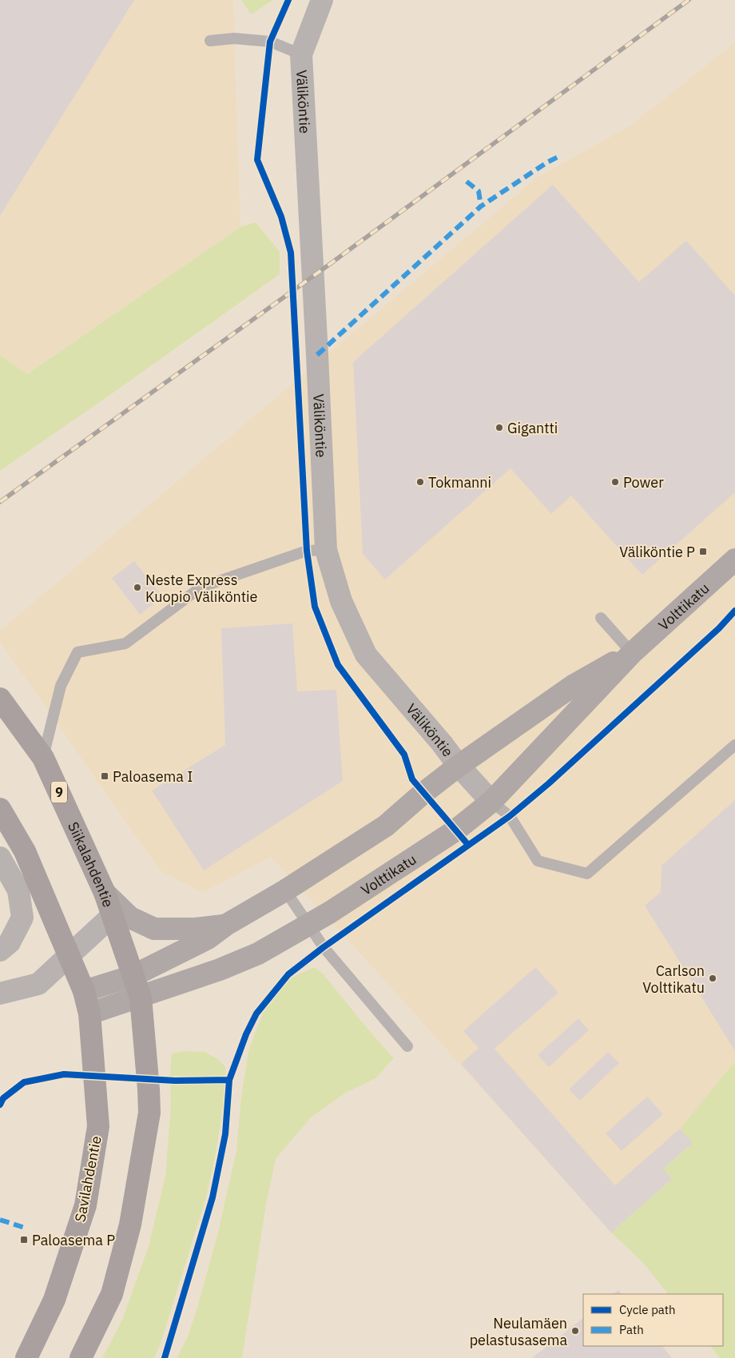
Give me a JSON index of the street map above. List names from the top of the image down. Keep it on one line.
{"streets":{"main road":["Volttikatu","9","Siikalahdentie","Savilahdentie"],"street":["Väliköntie"]},"crossings":[["Väliköntie","Volttikatu"],["Volttikatu","Siikalahdentie"],["Volttikatu","Savilahdentie"]],"places":{"other":["Gigantti","Tokmanni","Power","Neste Express Kuopio Väliköntie","Carlson Volttikatu","Neulamäen pelastusasema"],"transit":["Väliköntie P","Paloasema I","Paloasema P"]},"legend":["Cycle path","Path"]}
